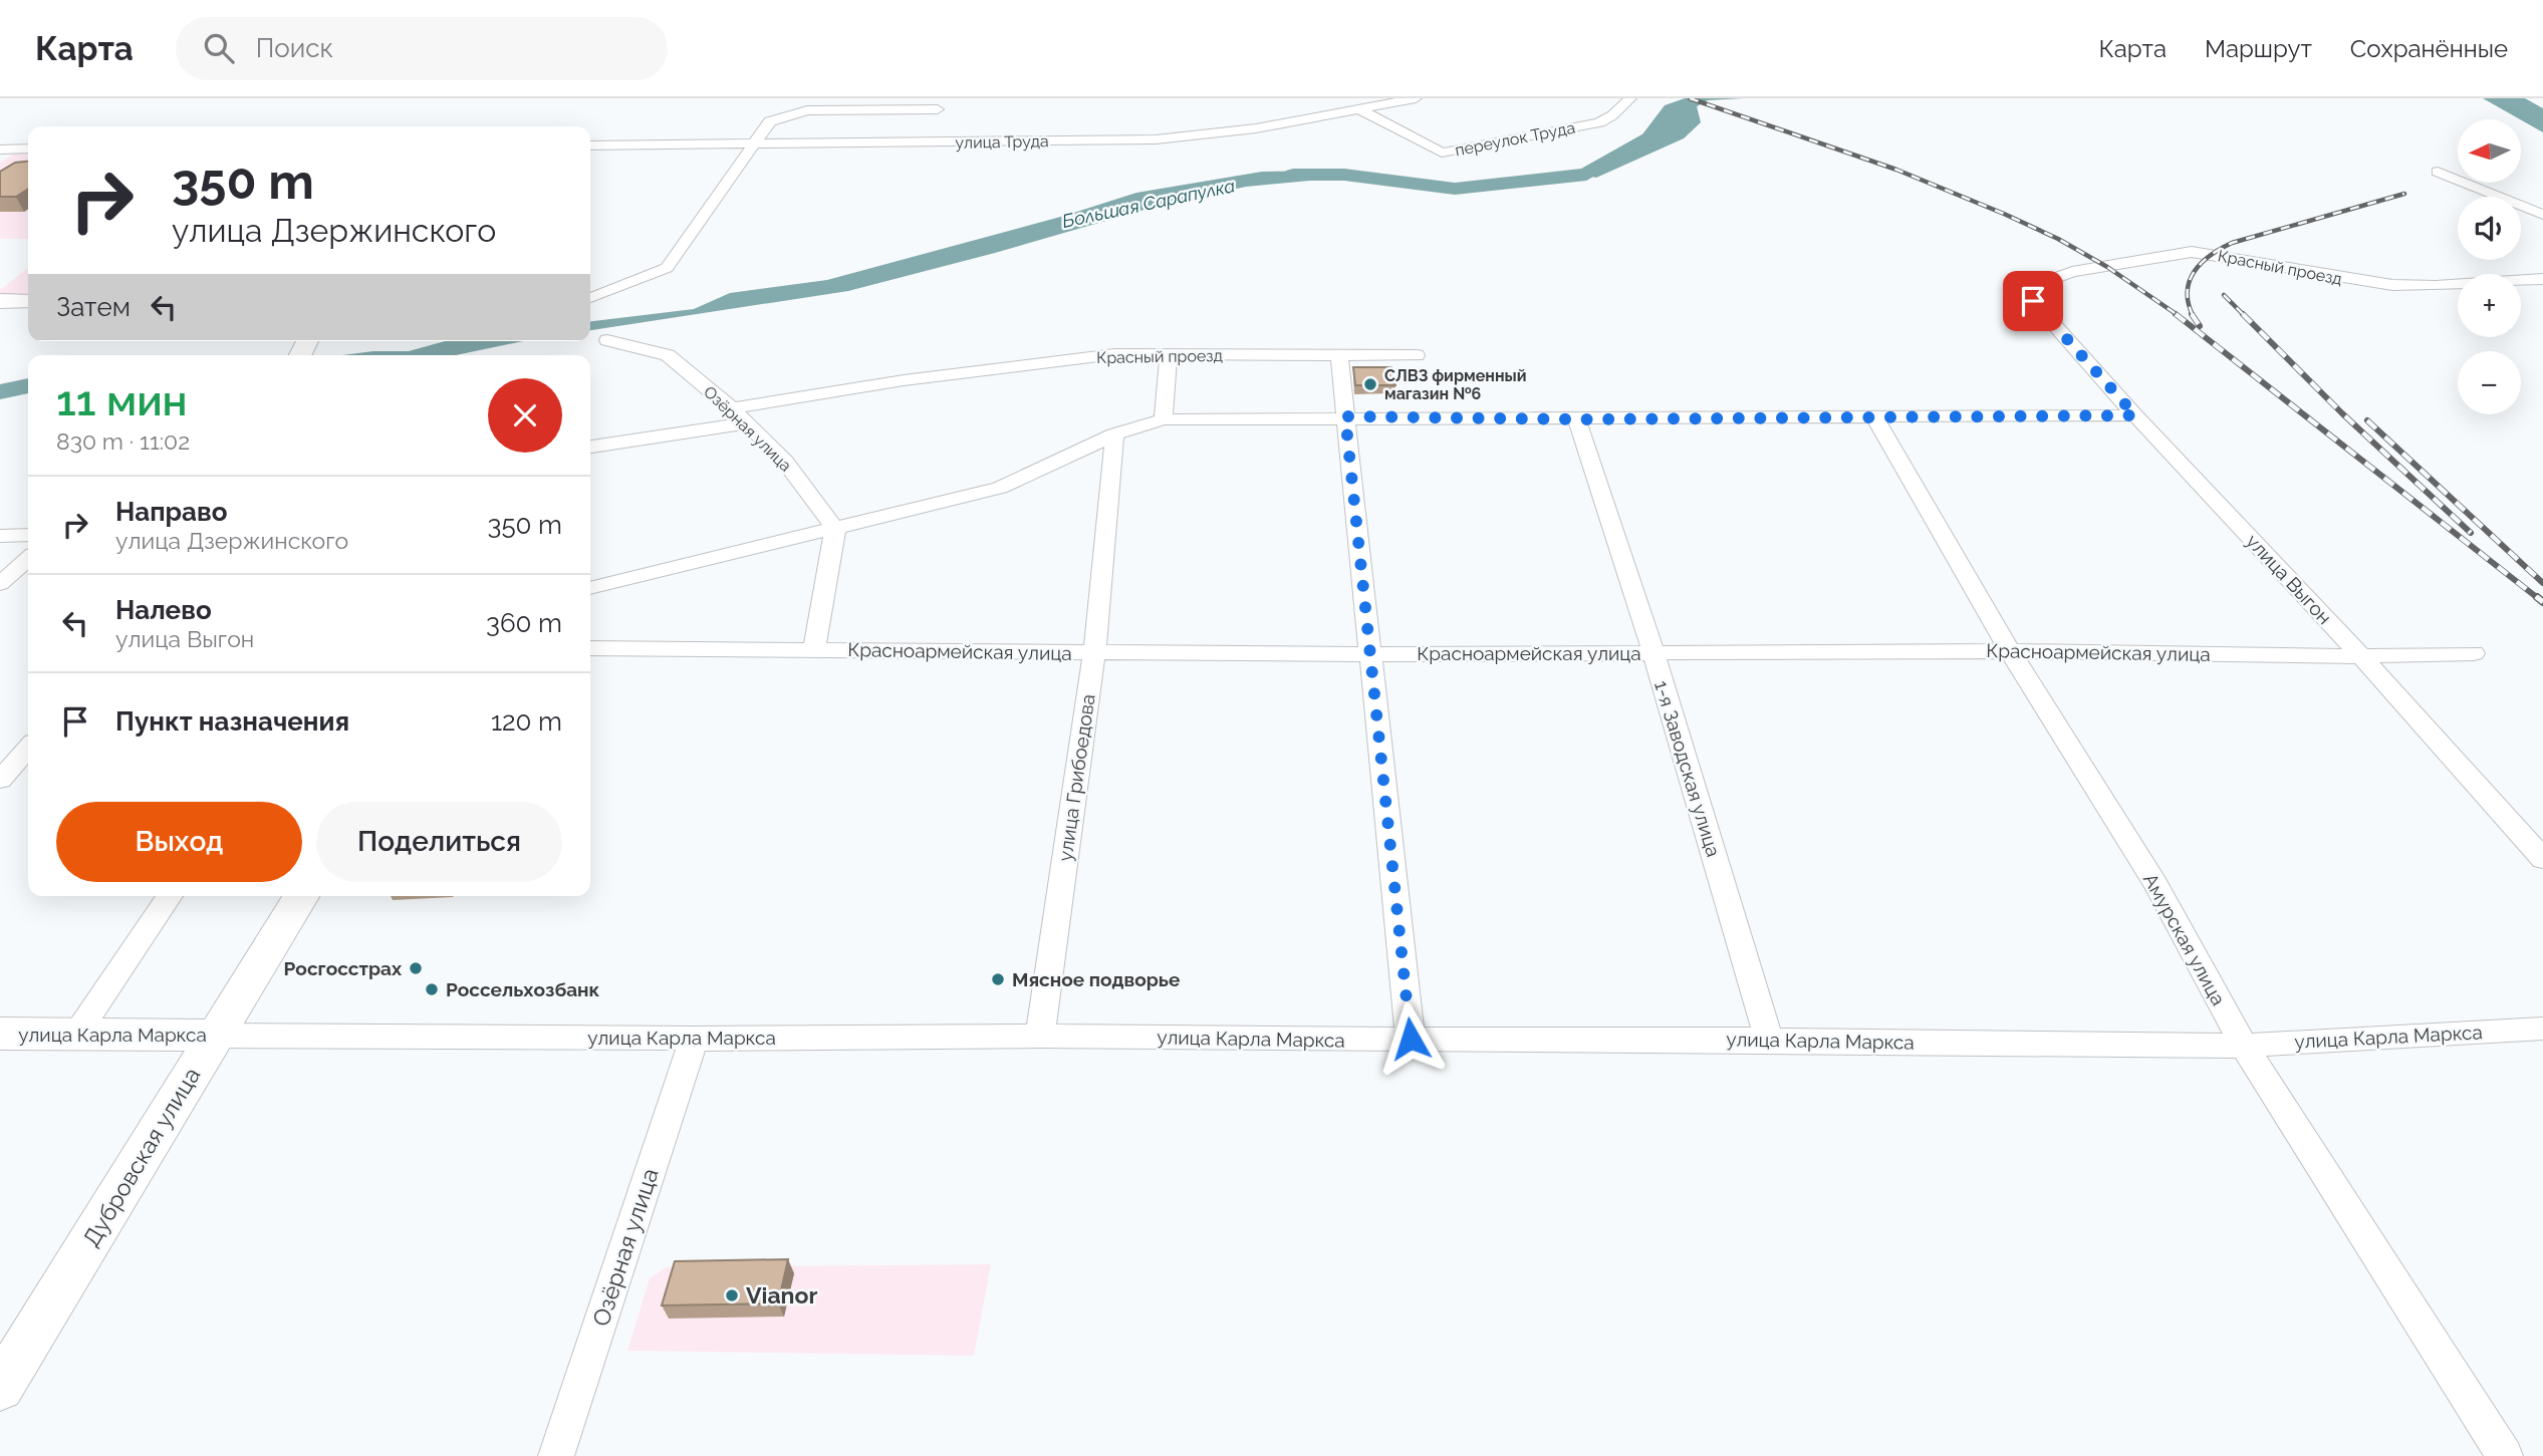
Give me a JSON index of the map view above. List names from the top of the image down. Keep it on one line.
{"streets":{"main road":["улица Карла Маркса","Дубровская улица"],"street":["переулок Труда","улица Труда","Красный проезд","Озёрная улица","улица Выгон","Красноармейская улица","1-я Заводская улица","улица Грибоедова","Амурская улица"]},"crossings":[["переулок Труда","улица Труда"],["Красный проезд","Озёрная улица"],["Красный проезд","улица Выгон"],["Озёрная улица","улица Карла Маркса"],["улица Выгон","Красноармейская улица"],["Красноармейская улица","1-я Заводская улица"],["Красноармейская улица","улица Грибоедова"],["Красноармейская улица","Амурская улица"],["1-я Заводская улица","улица Карла Маркса"],["улица Грибоедова","улица Карла Маркса"],["Амурская улица","улица Карла Маркса"],["улица Карла Маркса","Дубровская улица"]],"water":["Большая Сарапулка"],"places":["СЛВЗ фирменный магазин №6","Росгосстрах","Мясное подворье","Россельхозбанк","Vianor"],"north":"left","page":{"header":"Карта","search":"Поиск","nav":["Карта","Маршрут","Сохранённые"],"map_buttons":["+","−"],"turn":["350 m","улица Дзержинского"],"then":"Затем","heading":["11 мин","830 m · 11:02"],"list":[{"name":"Направо","note":"улица Дзержинского","value":"350 m"},{"name":"Налево","note":"улица Выгон","value":"360 m"},{"name":"Пункт назначения","value":"120 m"}],"buttons":["Выход","Поделиться"]}}
